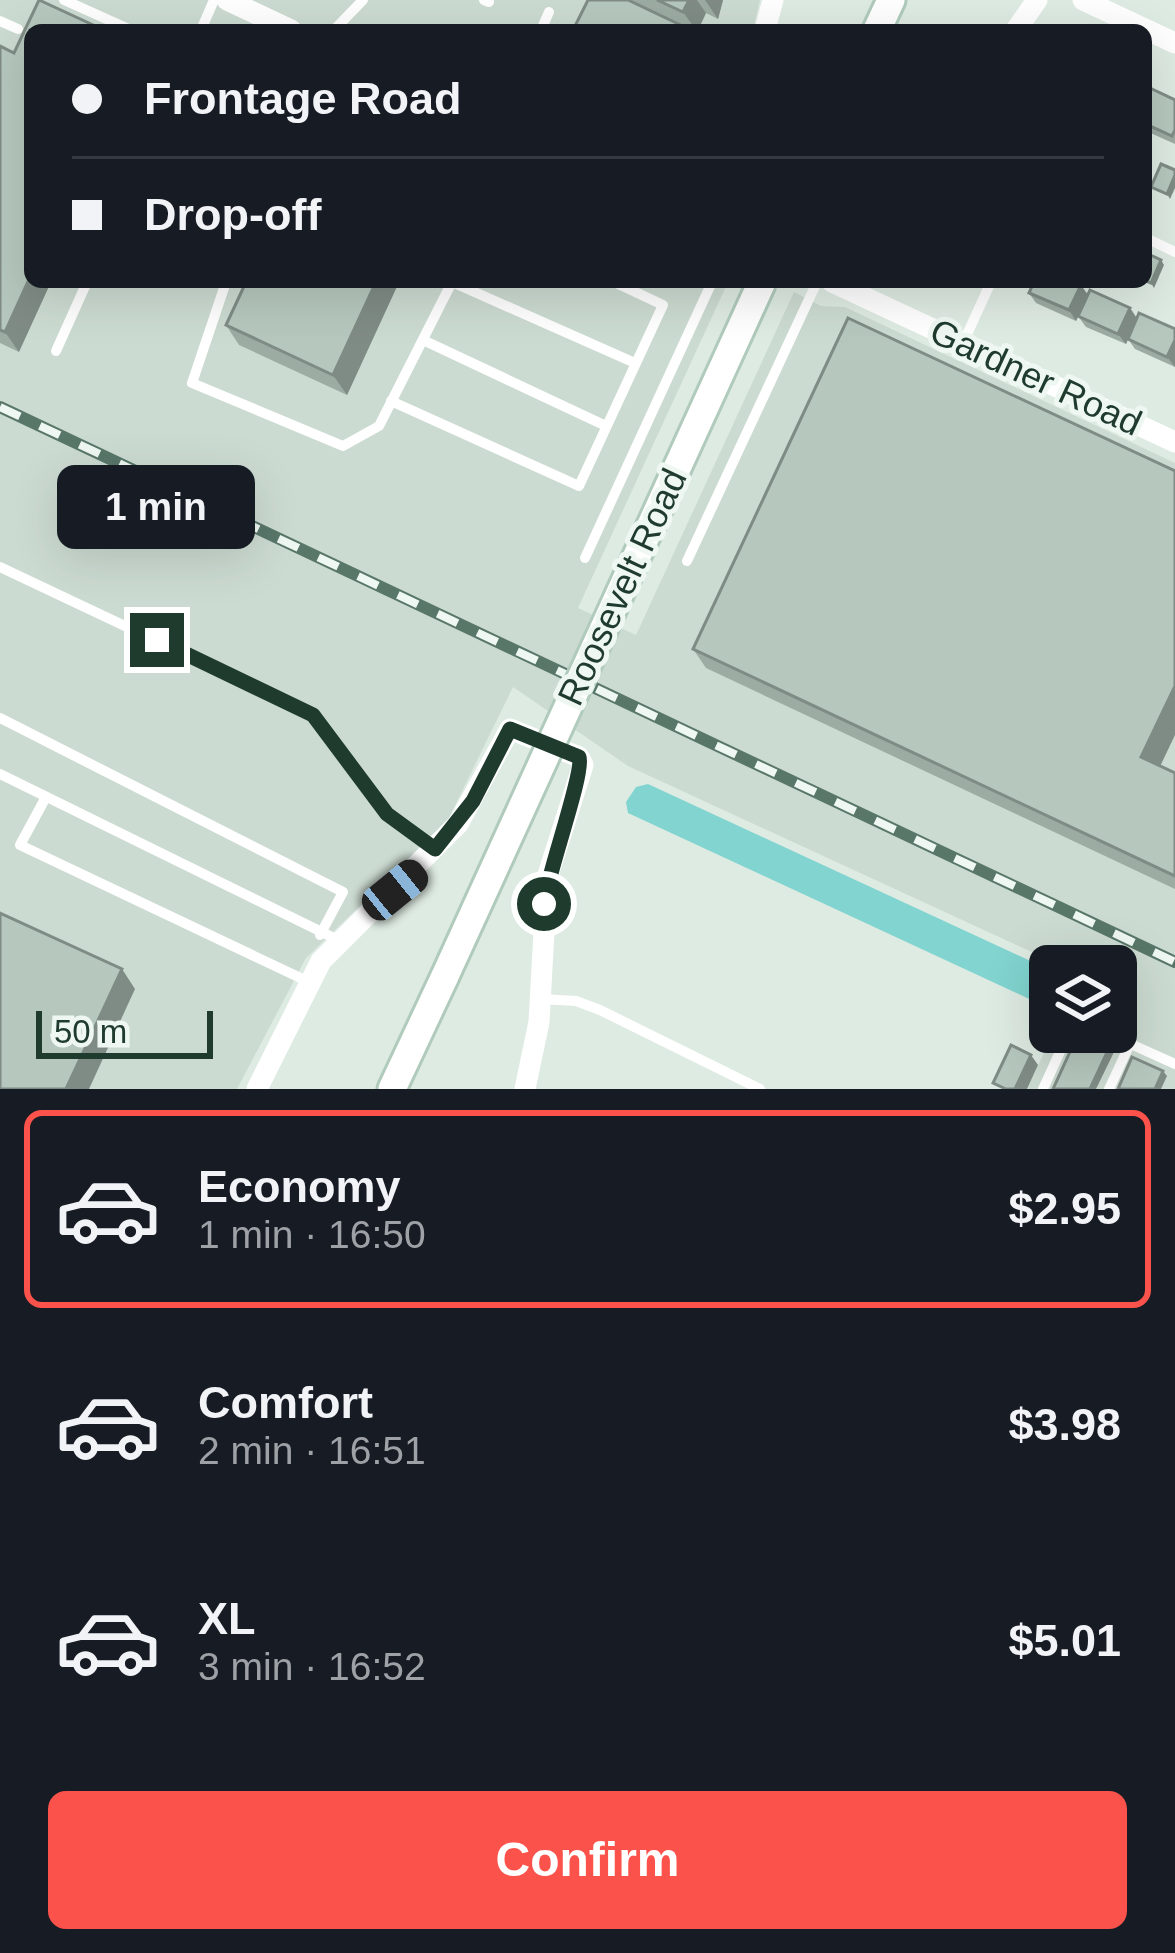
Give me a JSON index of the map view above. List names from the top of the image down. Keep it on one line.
{"streets":{"main road":["Roosevelt Road"],"street":["Gardner Road"]},"scale_bar":"50 m","page":{"banner":["Frontage Road","Drop-off"],"bubble":"1 min","scale":"50 m","list":[{"name":"Economy","note":"1 min · 16:50","value":"$2.95"},{"name":"Comfort","note":"2 min · 16:51","value":"$3.98"},{"name":"XL","note":"3 min · 16:52","value":"$5.01"}],"buttons":"Confirm"}}
